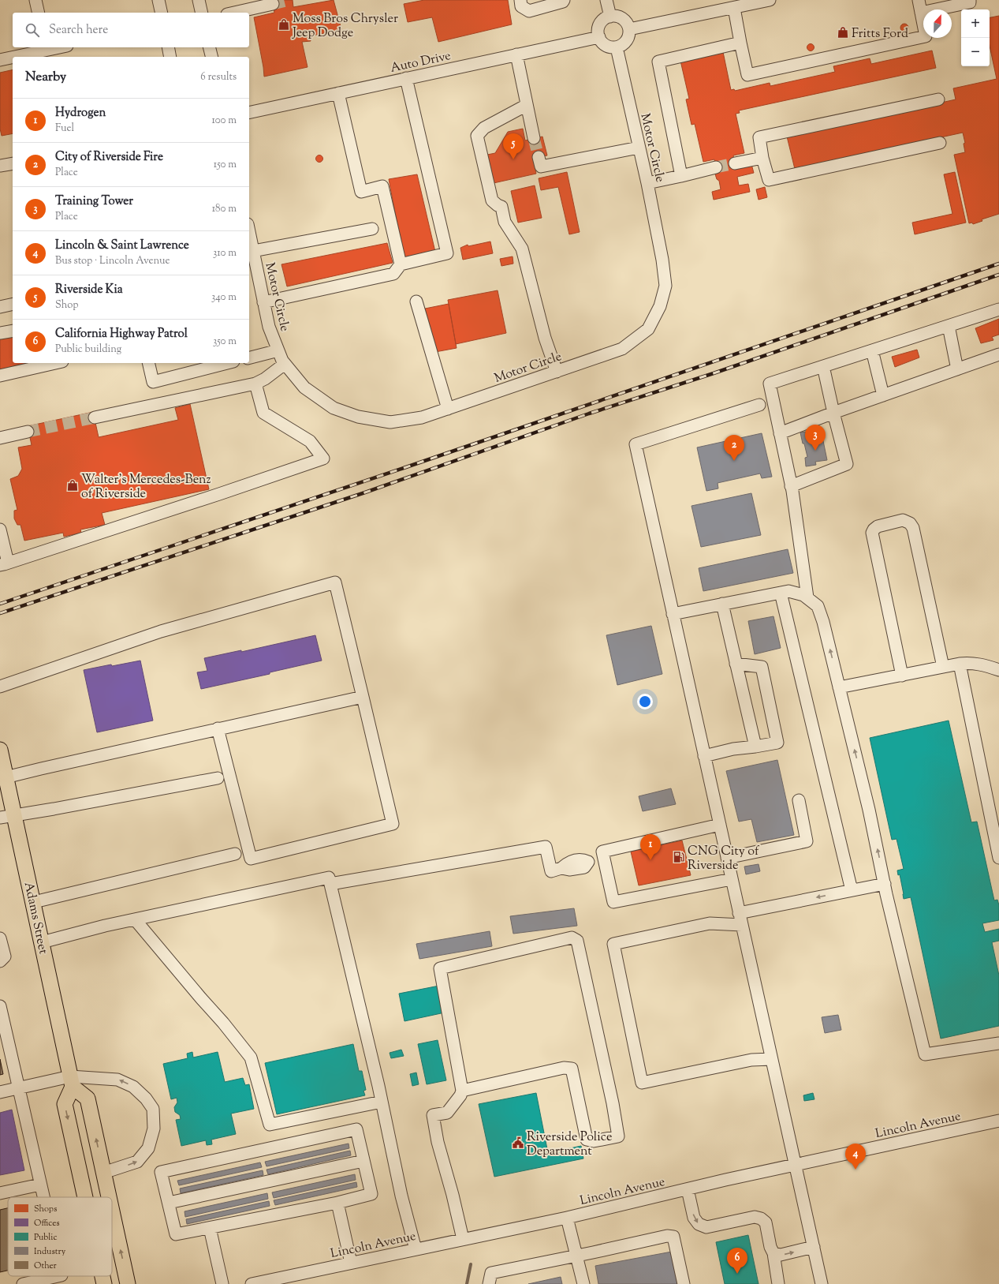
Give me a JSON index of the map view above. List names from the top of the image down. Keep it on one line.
{"streets":{"main road":["Adams Street"],"street":["Auto Drive","Motor Circle","Lincoln Avenue"]},"crossings":[["Auto Drive","Motor Circle"]],"places":{"shop":["Moss Bros Chrysler Jeep Dodge","Fritts Ford","Walter's Mercedes-Benz of Riverside"],"fuel station":["CNG City of Riverside"],"public building":["Riverside Police Department"]},"legend":["Shops","Offices","Public","Industry","Other"],"north":"top","page":{"map_buttons":["+","−"],"search":"Search here","heading":["Nearby","6 results"],"list":[{"mark":"1","name":"Hydrogen","note":"Fuel","value":"100 m"},{"mark":"2","name":"City of Riverside Fire","note":"Place","value":"150 m"},{"mark":"3","name":"Training Tower","note":"Place","value":"180 m"},{"mark":"4","name":"Lincoln & Saint Lawrence","note":"Bus stop · Lincoln Avenue","value":"310 m"},{"mark":"5","name":"Riverside Kia","note":"Shop","value":"340 m"},{"mark":"6","name":"California Highway Patrol","note":"Public building","value":"350 m"}],"pins":["5","3","2","1","4","6"]}}
